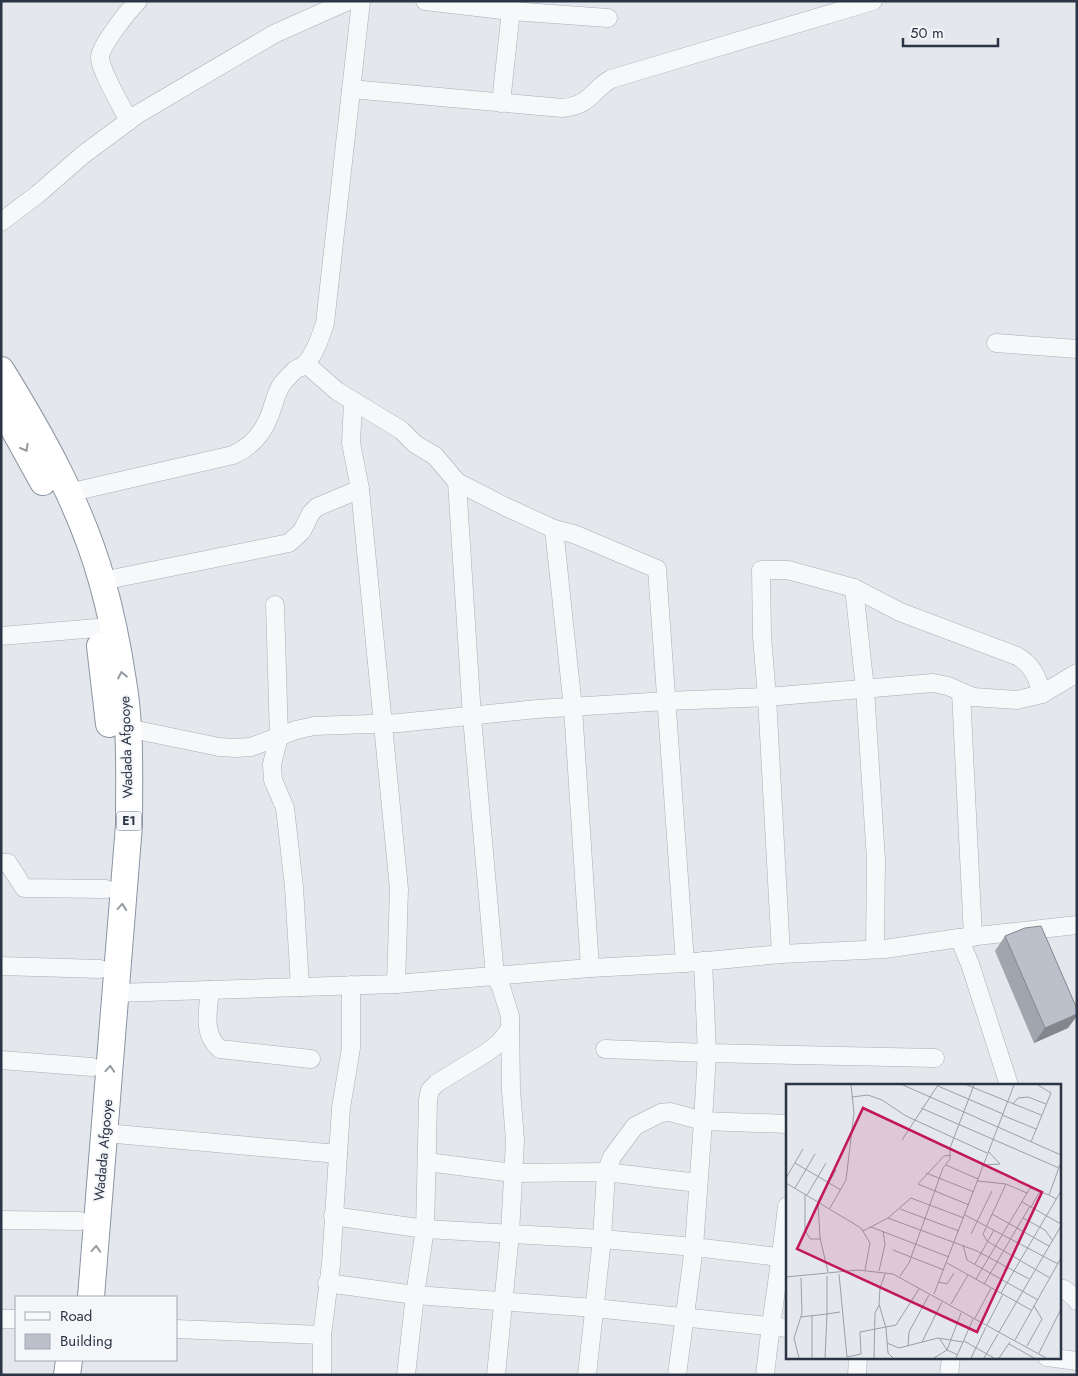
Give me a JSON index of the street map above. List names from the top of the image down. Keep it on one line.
{"streets":{"highway":["Wadada Afgooye","E1"]},"legend":["Road","Building"],"scale_bar":"50 m"}
